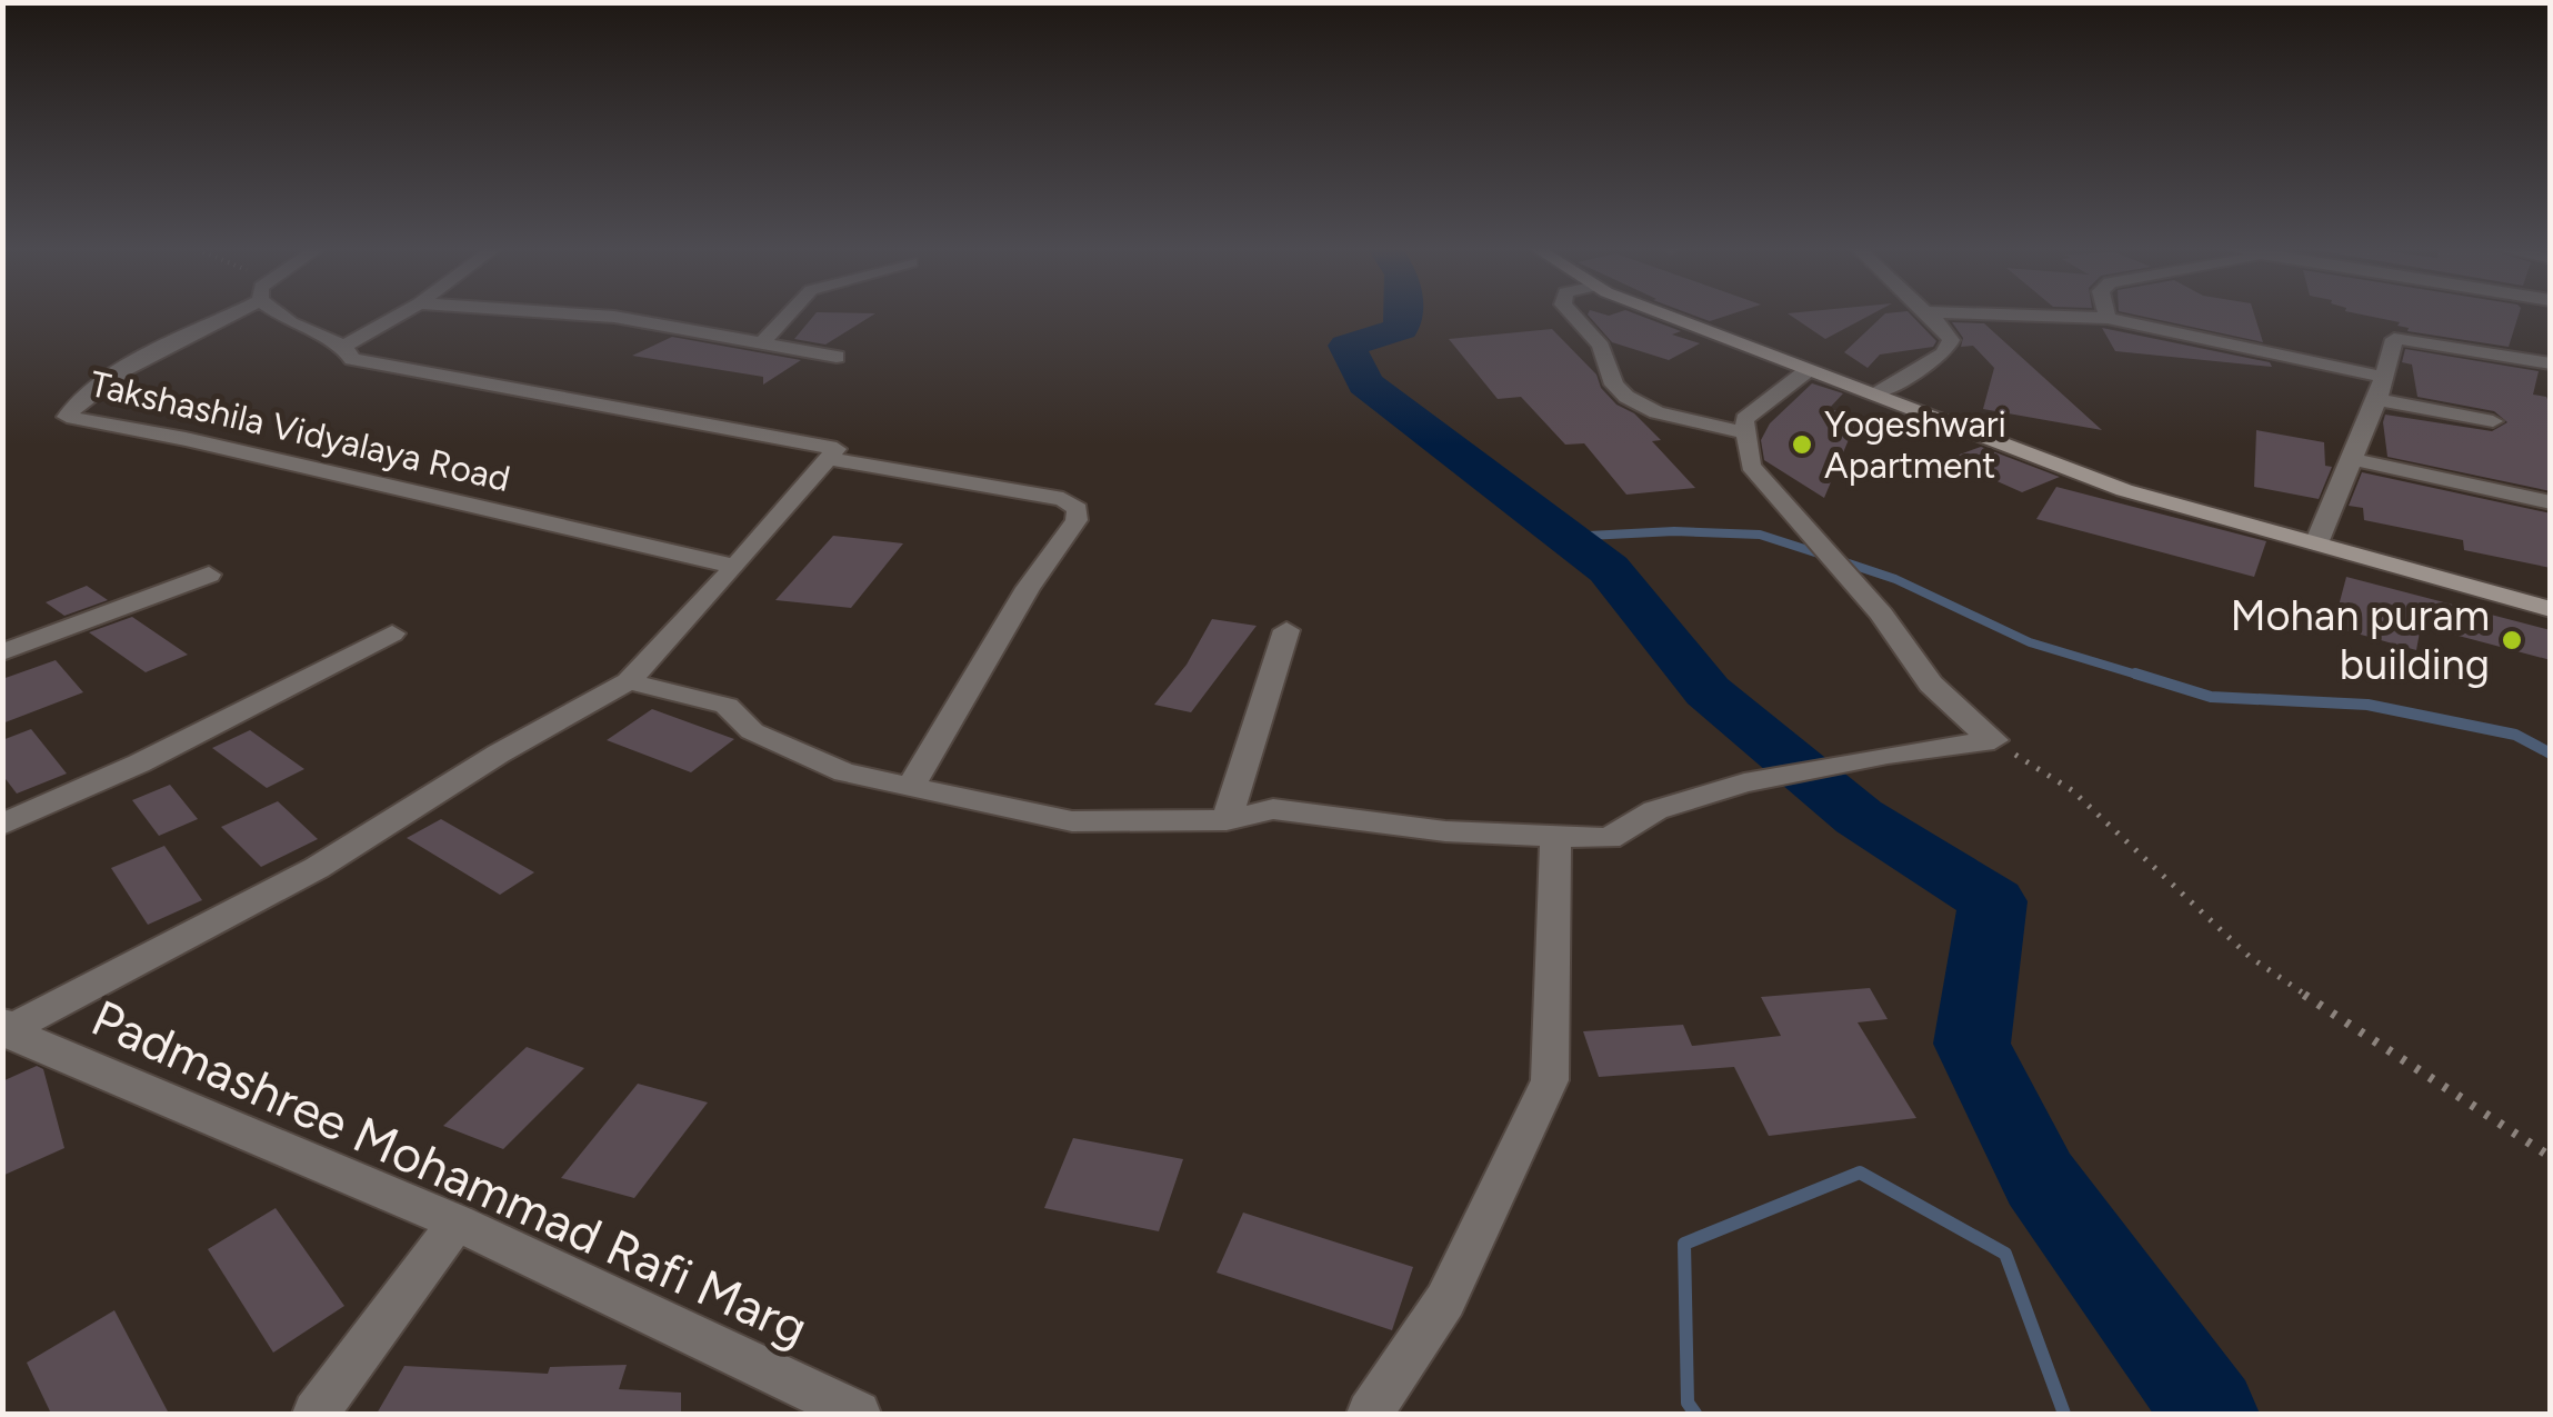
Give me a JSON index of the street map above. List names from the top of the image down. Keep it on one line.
{"streets":{"street":["Takshashila Vidyalaya Road","Padmashree Mohammad Rafi Marg"]},"places":["Yogeshwari Apartment","Mohan puram building"]}
